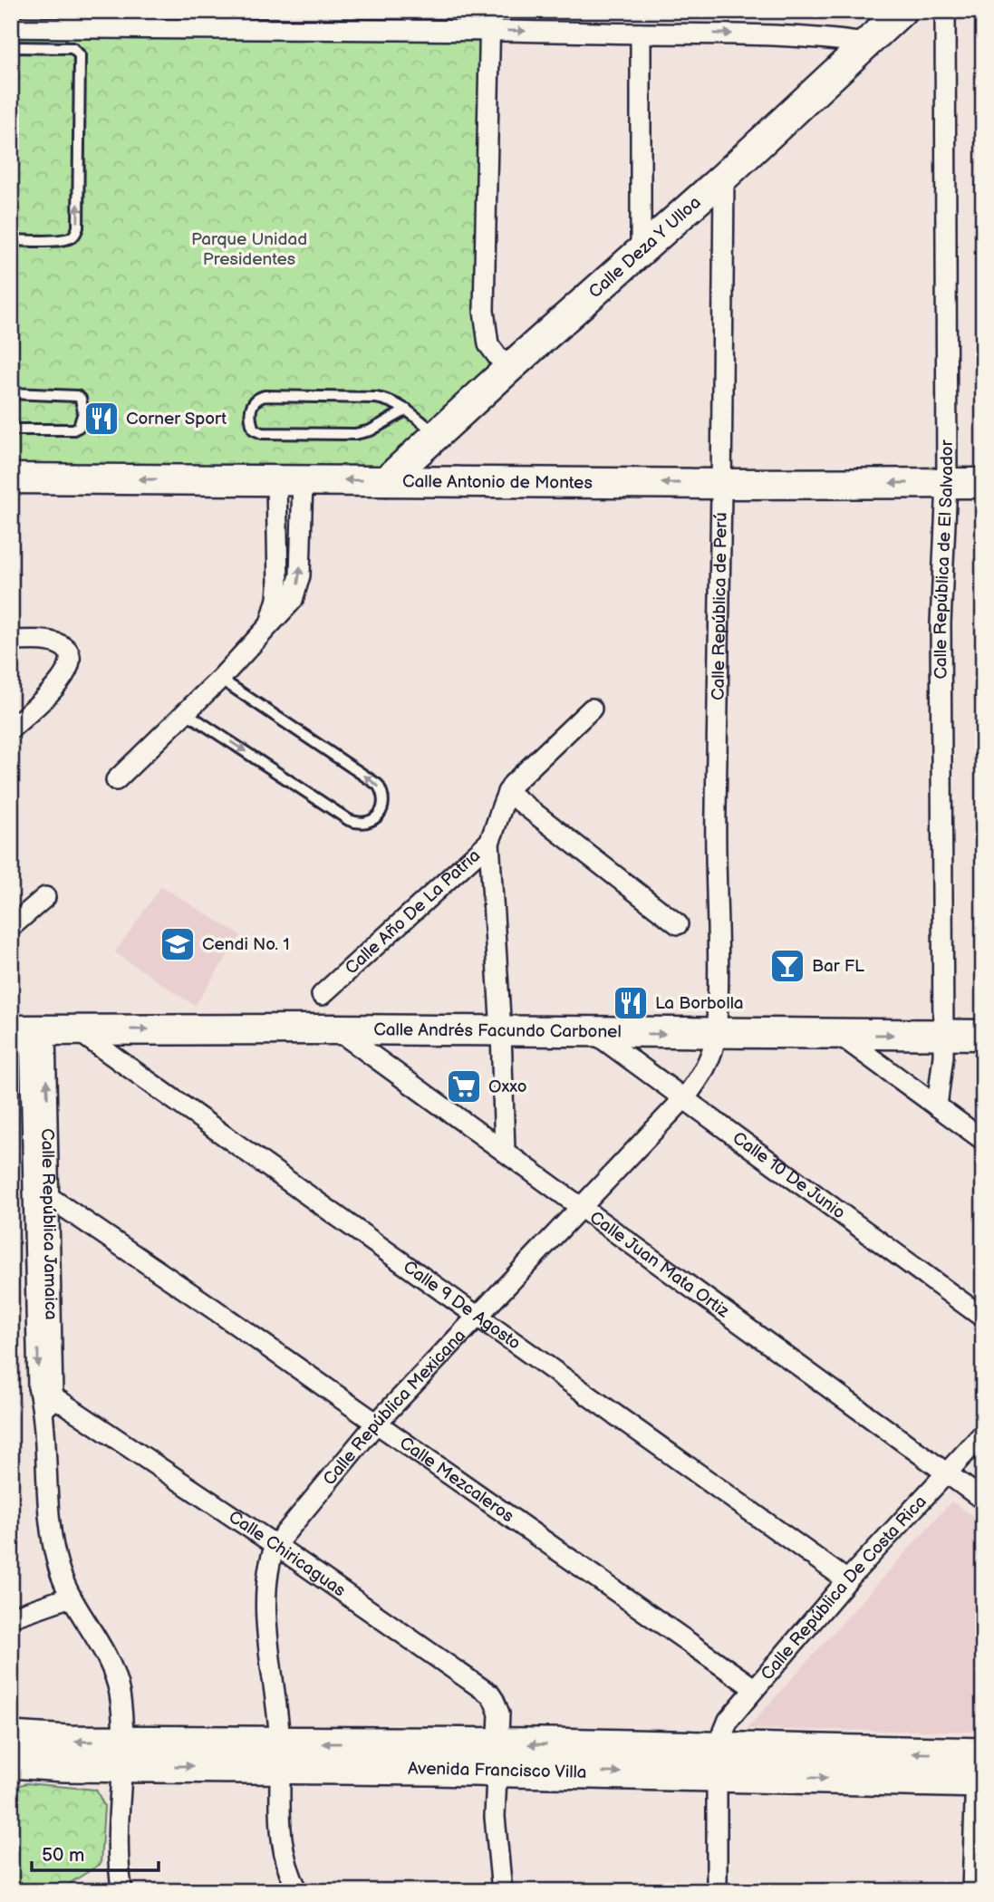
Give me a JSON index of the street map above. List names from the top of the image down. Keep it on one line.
{"streets":{"main road":["Calle Deza Y Ulloa","Calle Antonio de Montes","Calle Andrés Facundo Carbonel","Avenida Francisco Villa"],"street":["Calle República de El Salvador","Calle República de Perú","Calle Año De La Patria","Calle 10 De Junio","Calle República Jamaica","Calle Juan Mata Ortiz","Calle 9 De Agosto","Calle República Mexicana","Calle Mezcaleros","Calle Chiricaguas","Calle República De Costa Rica"]},"crossings":[["Calle Deza Y Ulloa","Calle Antonio de Montes"],["Calle Deza Y Ulloa","Calle República de Perú"],["Calle Antonio de Montes","Calle República de El Salvador"],["Calle Antonio de Montes","Calle República de Perú"],["Calle República de El Salvador","Calle Andrés Facundo Carbonel"],["Calle República de Perú","Calle Andrés Facundo Carbonel"],["Calle República de Perú","Calle República Mexicana"],["Calle Andrés Facundo Carbonel","Calle 10 De Junio"],["Calle Andrés Facundo Carbonel","Calle República Jamaica"],["Calle Andrés Facundo Carbonel","Calle Juan Mata Ortiz"],["Calle Andrés Facundo Carbonel","Calle 9 De Agosto"],["Calle Andrés Facundo Carbonel","Calle República Mexicana"],["Calle 10 De Junio","Calle República Mexicana"],["Calle República Jamaica","Calle Mezcaleros"],["Calle República Jamaica","Calle Chiricaguas"],["Calle República Jamaica","Avenida Francisco Villa"],["Calle Juan Mata Ortiz","Calle República Mexicana"],["Calle Juan Mata Ortiz","Calle República De Costa Rica"],["Calle 9 De Agosto","Calle República Mexicana"],["Calle 9 De Agosto","Calle República De Costa Rica"],["Calle República Mexicana","Calle Mezcaleros"],["Calle República Mexicana","Calle Chiricaguas"],["Calle República Mexicana","Avenida Francisco Villa"],["Calle Mezcaleros","Calle República De Costa Rica"],["Calle Chiricaguas","Avenida Francisco Villa"],["Calle República De Costa Rica","Avenida Francisco Villa"]],"one_way":["Calle Antonio de Montes","Calle Andrés Facundo Carbonel"],"parks":["Parque Unidad Presidentes"],"places":{"restaurant":["Corner Sport","La Borbolla"],"school or university":["Cendi No. 1"],"bar":["Bar FL"],"supermarket":["Oxxo"]},"scale_bar":"50 m"}
